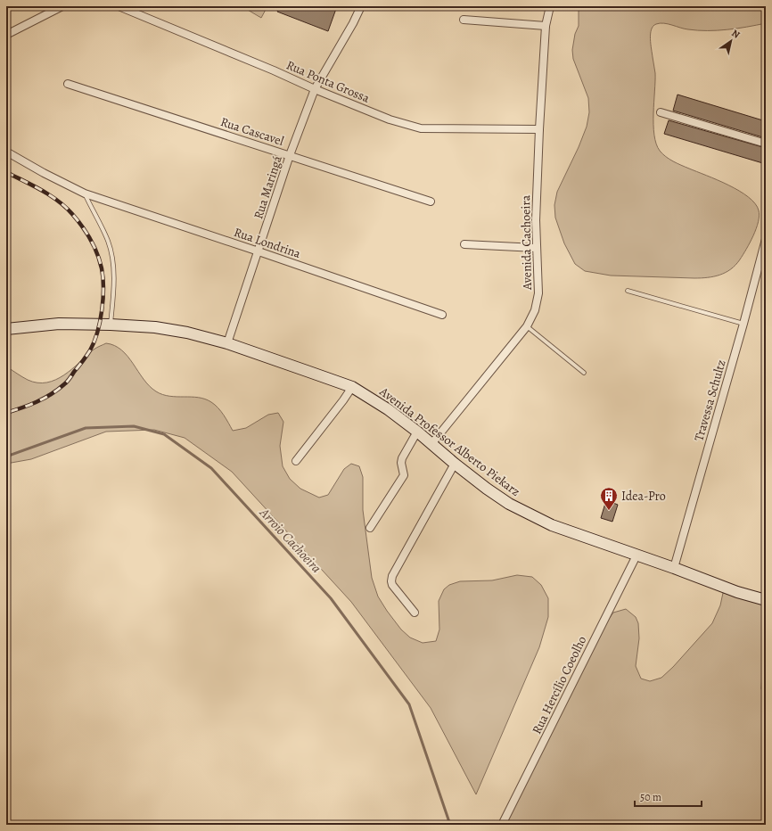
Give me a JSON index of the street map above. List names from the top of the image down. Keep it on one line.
{"streets":{"main road":["Avenida Professor Alberto Piekarz"],"street":["Rua Ponta Grossa","Rua Cascavel","Rua Maringá","Rua Londrina","Avenida Cachoeira","Travessa Schultz","Rua Hercílio Coeolho"]},"crossings":[["Rua Ponta Grossa","Rua Maringá"],["Rua Ponta Grossa","Avenida Cachoeira"],["Rua Cascavel","Rua Maringá"],["Rua Maringá","Rua Londrina"],["Rua Maringá","Avenida Professor Alberto Piekarz"],["Avenida Cachoeira","Avenida Professor Alberto Piekarz"],["Travessa Schultz","Avenida Professor Alberto Piekarz"],["Avenida Professor Alberto Piekarz","Rua Hercílio Coeolho"]],"water":["Arroio Cachoeira"],"places":{"building":["Idea-Pro"]},"scale_bar":"50 m","north":"top right"}
